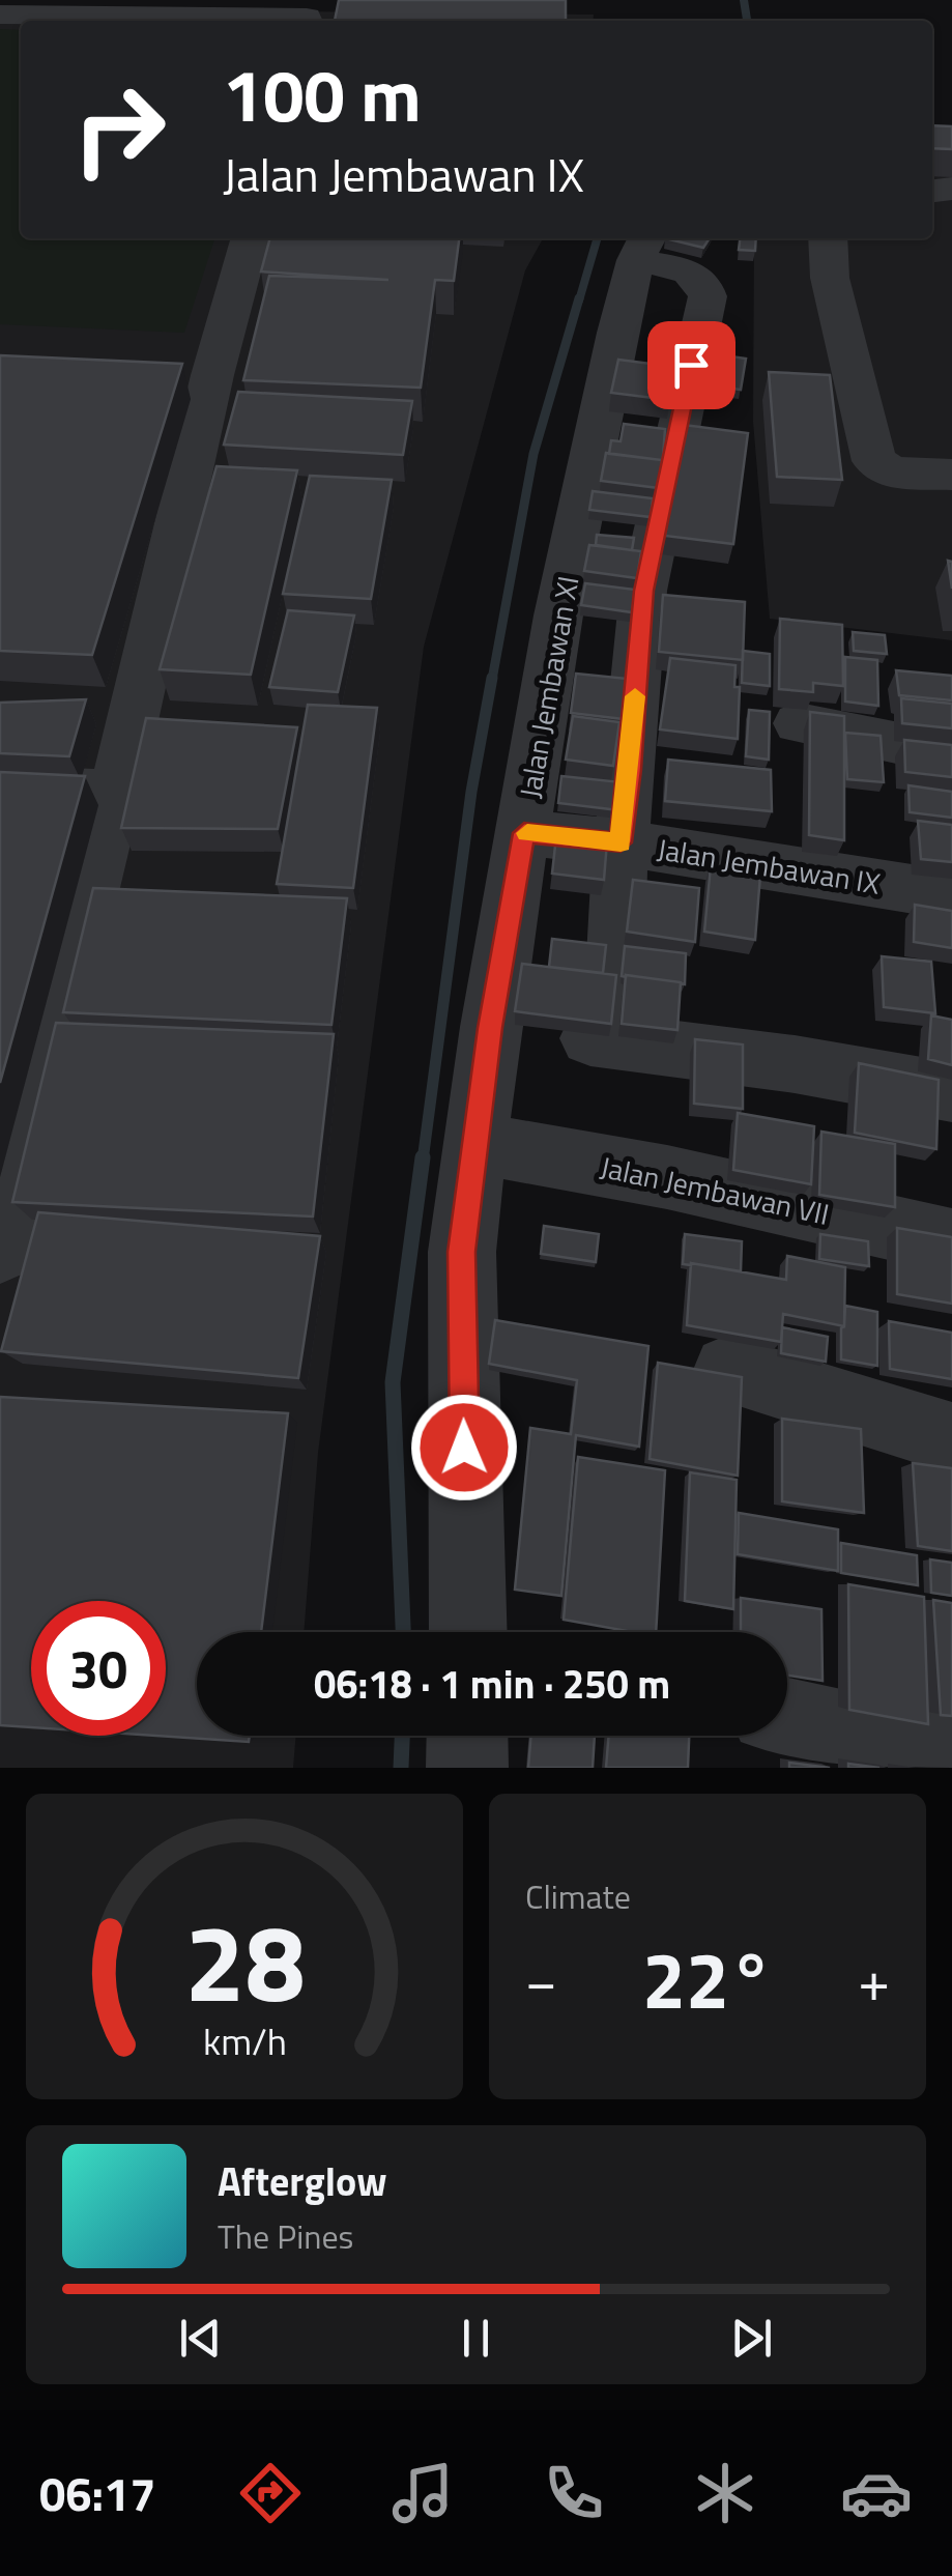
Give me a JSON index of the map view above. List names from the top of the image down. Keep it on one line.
{"streets":{"street":["Jalan Jembawan XI","Jalan Jembawan IX","Jalan Jembawan VII"]},"crossings":[["Jalan Jembawan XI","Jalan Jembawan IX"],["Jalan Jembawan XI","Jalan Jembawan VII"]],"page":{"turn":["100 m","Jalan Jembawan IX"],"limit":"30","trip":"06:18 · 1 min · 250 m","tile":"Climate","heat":["−","22°","+"],"song":["Afterglow","The Pines"],"tabs":"06:17","gauge":["28","km/h"]}}
